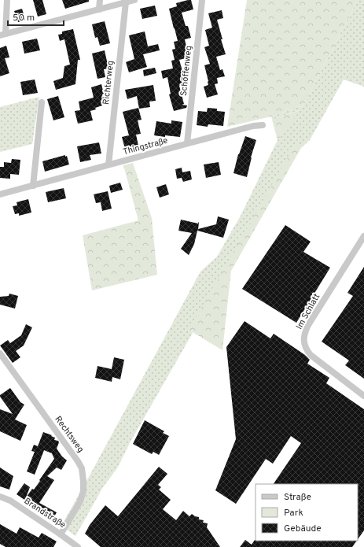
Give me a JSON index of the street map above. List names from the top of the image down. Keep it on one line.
{"streets":{"street":["Schöffenweg","Richterweg","Thingstraße","Im Schlatt","Rechtsweg","Brandstraße"]},"crossings":[["Schöffenweg","Thingstraße"],["Richterweg","Thingstraße"],["Rechtsweg","Brandstraße"]],"legend":["Straße","Park","Gebäude"],"scale_bar":"50 m"}
